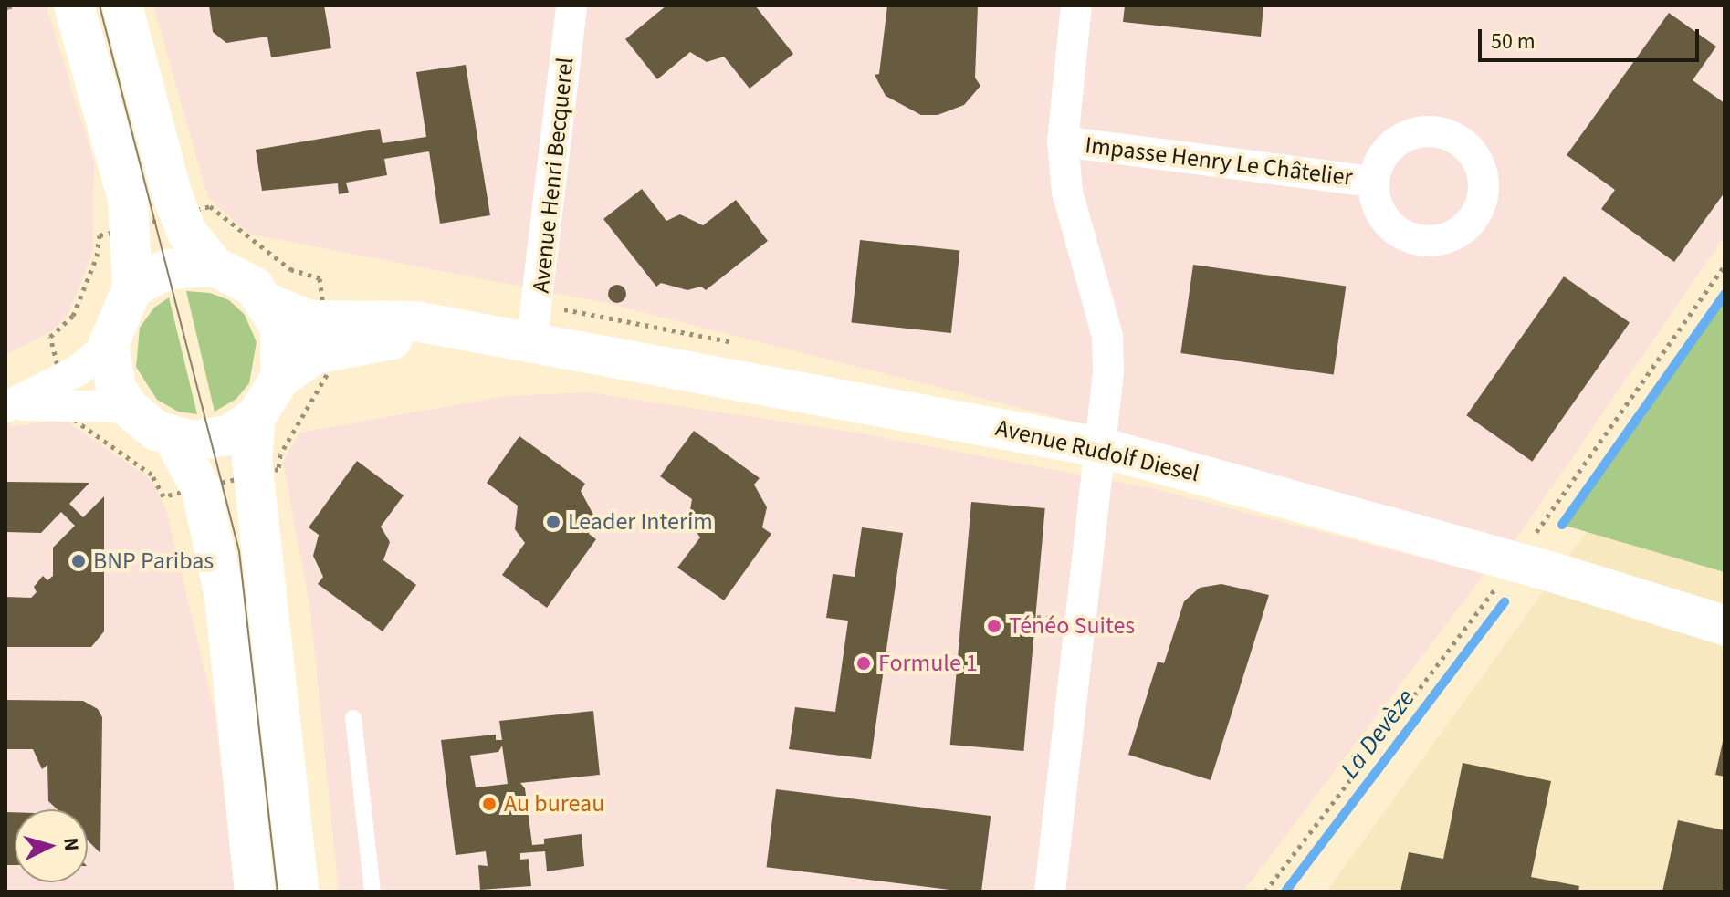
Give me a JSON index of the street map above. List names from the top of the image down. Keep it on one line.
{"streets":{"street":["Impasse Henry Le Châtelier","Avenue Henri Becquerel","Avenue Rudolf Diesel"]},"crossings":[["Avenue Henri Becquerel","Avenue Rudolf Diesel"]],"water":["La Devèze"],"places":["Leader Interim","BNP Paribas","Ténéo Suites","Formule 1","Au bureau"],"scale_bar":"50 m","north":"right"}
